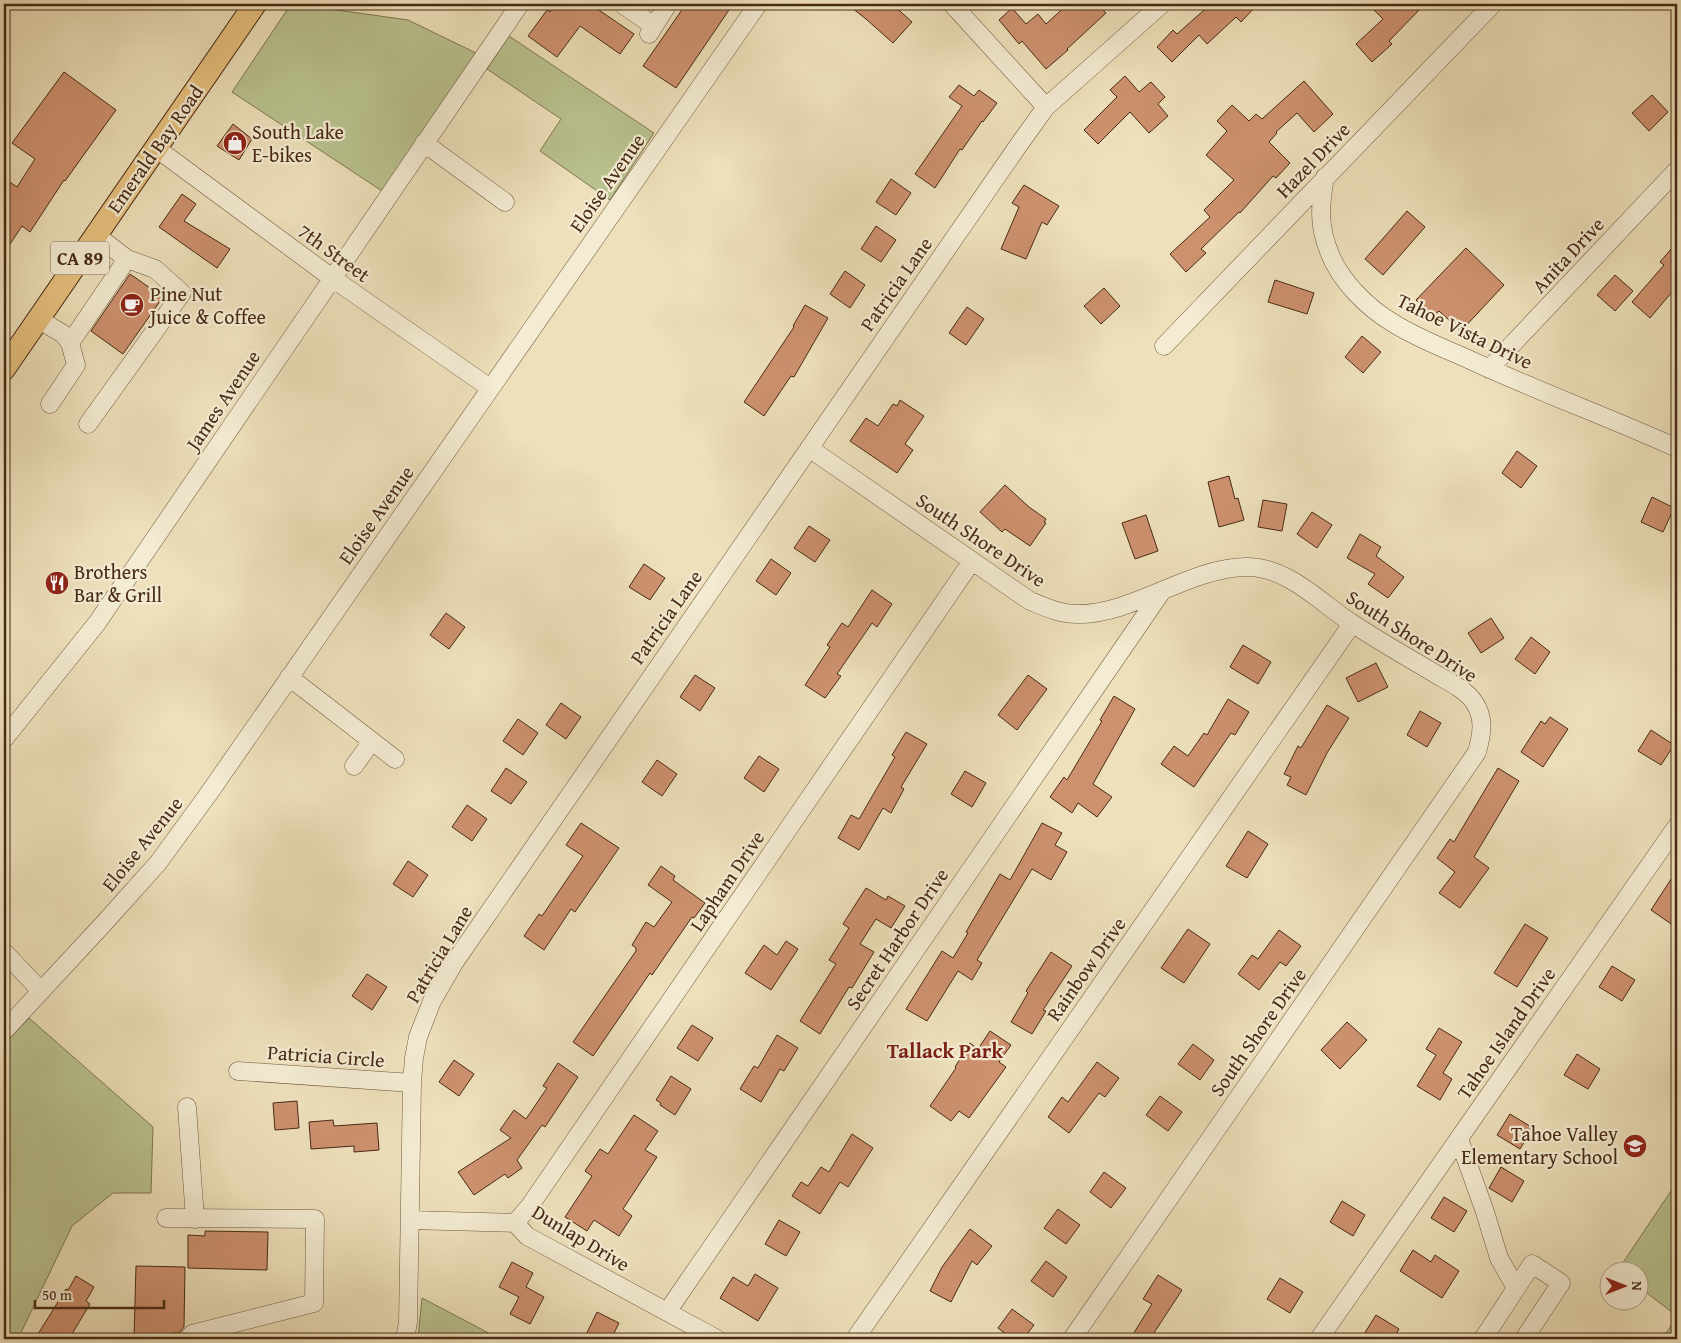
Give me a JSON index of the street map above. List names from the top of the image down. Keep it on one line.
{"streets":{"main road":["Emerald Bay Road","CA 89"],"street":["Hazel Drive","Eloise Avenue","7th Street","Anita Drive","Patricia Lane","Tahoe Vista Drive","James Avenue","South Shore Drive","Lapham Drive","Secret Harbor Drive","Rainbow Drive","Tahoe Island Drive","Patricia Circle","Dunlap Drive"]},"crossings":[["Emerald Bay Road","7th Street"],["Hazel Drive","Tahoe Vista Drive"],["Eloise Avenue","7th Street"],["7th Street","James Avenue"],["Anita Drive","Tahoe Vista Drive"],["Patricia Lane","South Shore Drive"],["Patricia Lane","Patricia Circle"],["Patricia Lane","Dunlap Drive"],["South Shore Drive","Lapham Drive"],["South Shore Drive","Secret Harbor Drive"],["South Shore Drive","Rainbow Drive"],["Lapham Drive","Dunlap Drive"],["Secret Harbor Drive","Dunlap Drive"]],"districts":["Tallack Park"],"places":{"shop":["South Lake E-bikes"],"cafe":["Pine Nut Juice & Coffee"],"restaurant":["Brothers Bar & Grill"],"school or university":["Tahoe Valley Elementary School"]},"scale_bar":"50 m","north":"right"}
